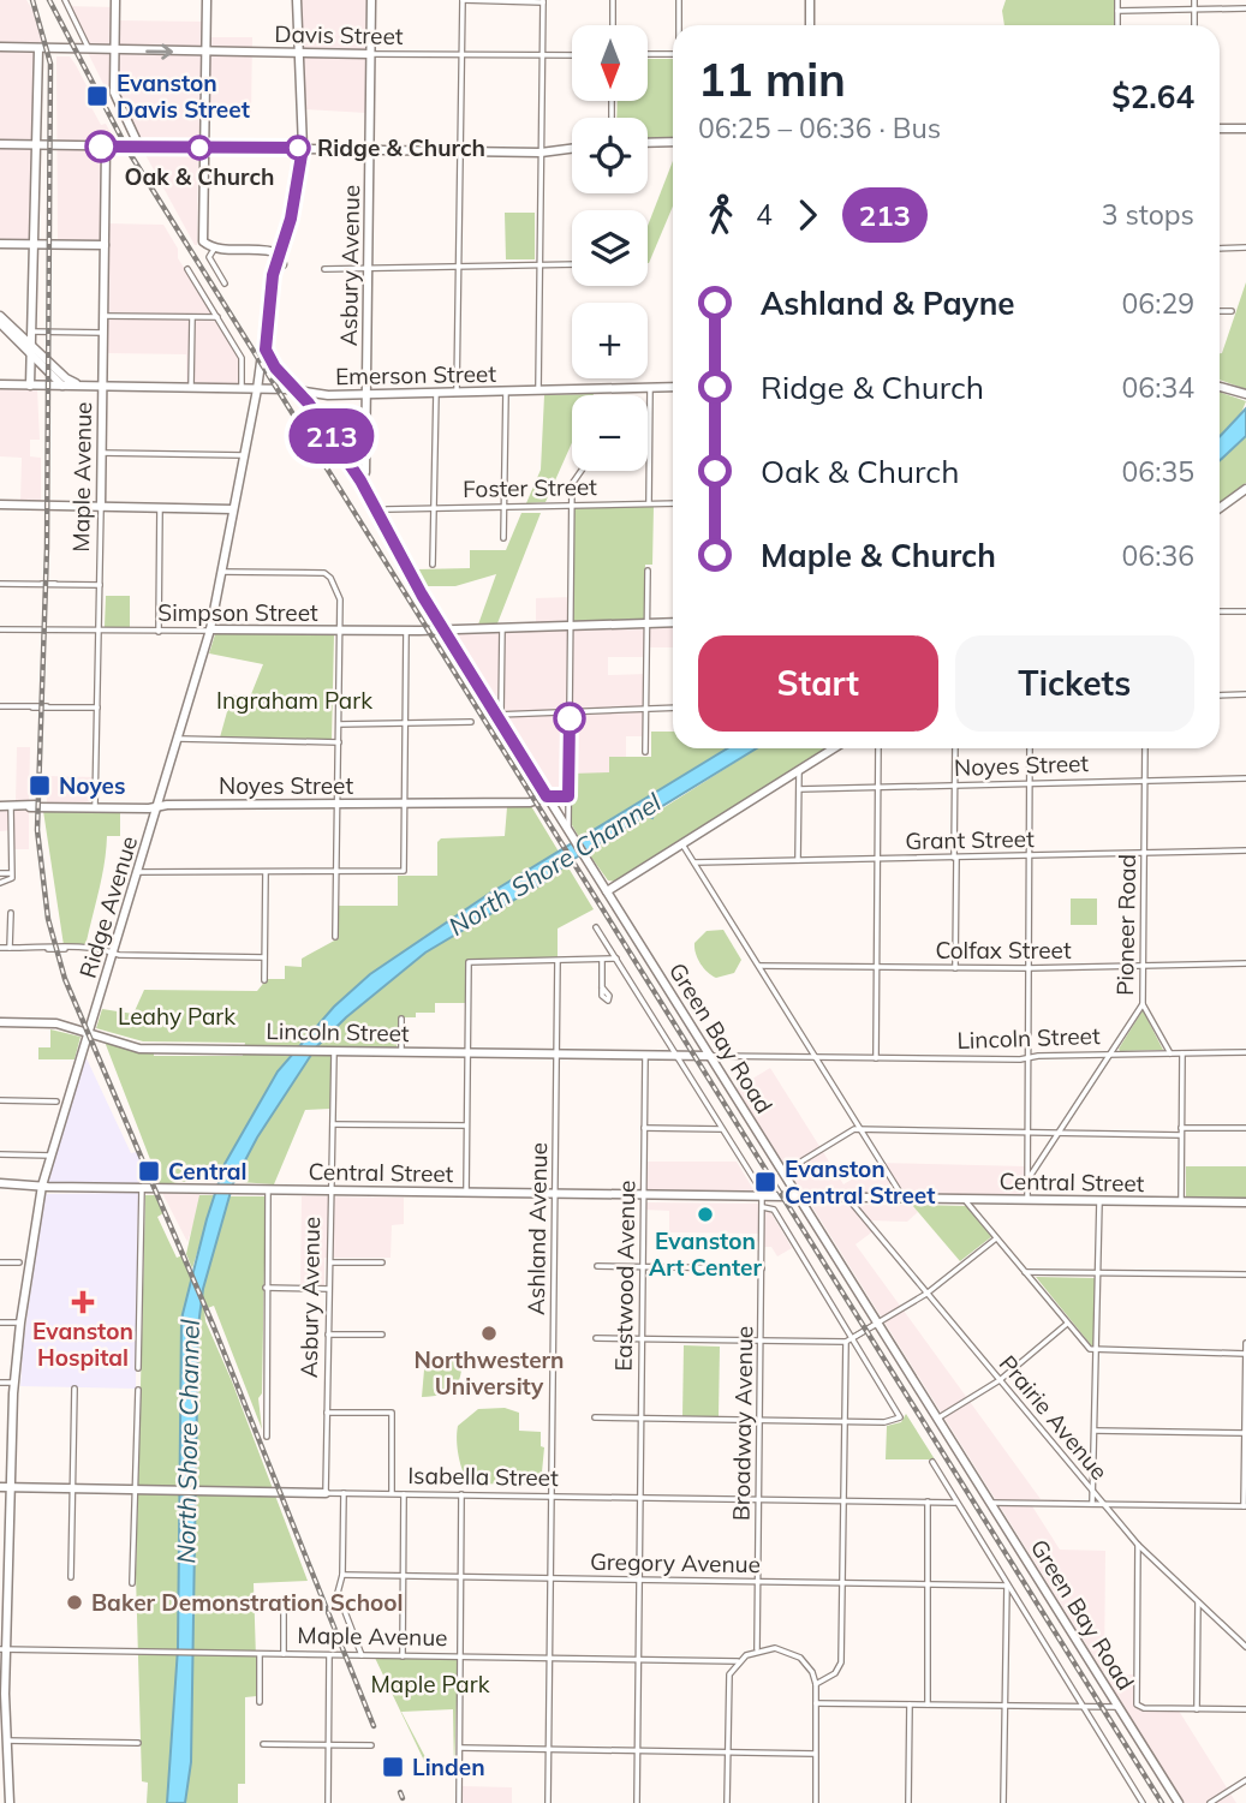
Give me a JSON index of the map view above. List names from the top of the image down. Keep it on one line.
{"streets":{"street":["Davis Street","Asbury Avenue","Emerson Street","Maple Avenue","Foster Street","Simpson Street","Noyes Street","Grant Street","Ridge Avenue","Pioneer Road","Colfax Street","Lincoln Street","Green Bay Road","Central Street","Ashland Avenue","Eastwood Avenue","Prairie Avenue","Broadway Avenue","Isabella Street","Gregory Avenue"]},"crossings":[["Davis Street","Asbury Avenue"],["Asbury Avenue","Emerson Street"],["Asbury Avenue","Lincoln Street"],["Asbury Avenue","Green Bay Road"],["Asbury Avenue","Central Street"],["Asbury Avenue","Isabella Street"],["Emerson Street","Maple Avenue"],["Emerson Street","Ridge Avenue"],["Emerson Street","Green Bay Road"],["Maple Avenue","Simpson Street"],["Maple Avenue","Noyes Street"],["Maple Avenue","Ridge Avenue"],["Maple Avenue","Ashland Avenue"],["Maple Avenue","Eastwood Avenue"],["Maple Avenue","Broadway Avenue"],["Foster Street","Green Bay Road"],["Simpson Street","Ridge Avenue"],["Simpson Street","Green Bay Road"],["Noyes Street","Ridge Avenue"],["Noyes Street","Pioneer Road"],["Noyes Street","Green Bay Road"],["Grant Street","Pioneer Road"],["Ridge Avenue","Lincoln Street"],["Ridge Avenue","Green Bay Road"],["Ridge Avenue","Central Street"],["Ridge Avenue","Isabella Street"],["Pioneer Road","Colfax Street"],["Pioneer Road","Lincoln Street"],["Lincoln Street","Green Bay Road"],["Lincoln Street","Ashland Avenue"],["Lincoln Street","Eastwood Avenue"],["Green Bay Road","Central Street"],["Central Street","Ashland Avenue"],["Central Street","Eastwood Avenue"],["Central Street","Prairie Avenue"],["Central Street","Broadway Avenue"],["Ashland Avenue","Isabella Street"],["Ashland Avenue","Gregory Avenue"],["Eastwood Avenue","Isabella Street"],["Eastwood Avenue","Gregory Avenue"],["Broadway Avenue","Isabella Street"],["Broadway Avenue","Gregory Avenue"]],"water":["North Shore Channel"],"parks":["Ingraham Park","Leahy Park","Maple Park"],"places":{"transit":["Evanston Davis Street","Noyes","Central","Evanston Central Street","Linden"],"other":["Oak & Church","Ridge & Church","Evanston Art Center","Northwestern University","Baker Demonstration School"],"health":["Evanston Hospital"]},"lines":["bus line 213"],"north":"bottom","page":{"on_map":"213","map_buttons":["+","−"],"heading":["11 min","06:25 – 06:36 · Bus","$2.64"],"legs":["4","213","3 stops"],"list":[{"name":"Ashland & Payne","value":"06:29"},{"name":"Ridge & Church","value":"06:34"},{"name":"Oak & Church","value":"06:35"},{"name":"Maple & Church","value":"06:36"}],"buttons":["Start","Tickets"]}}
